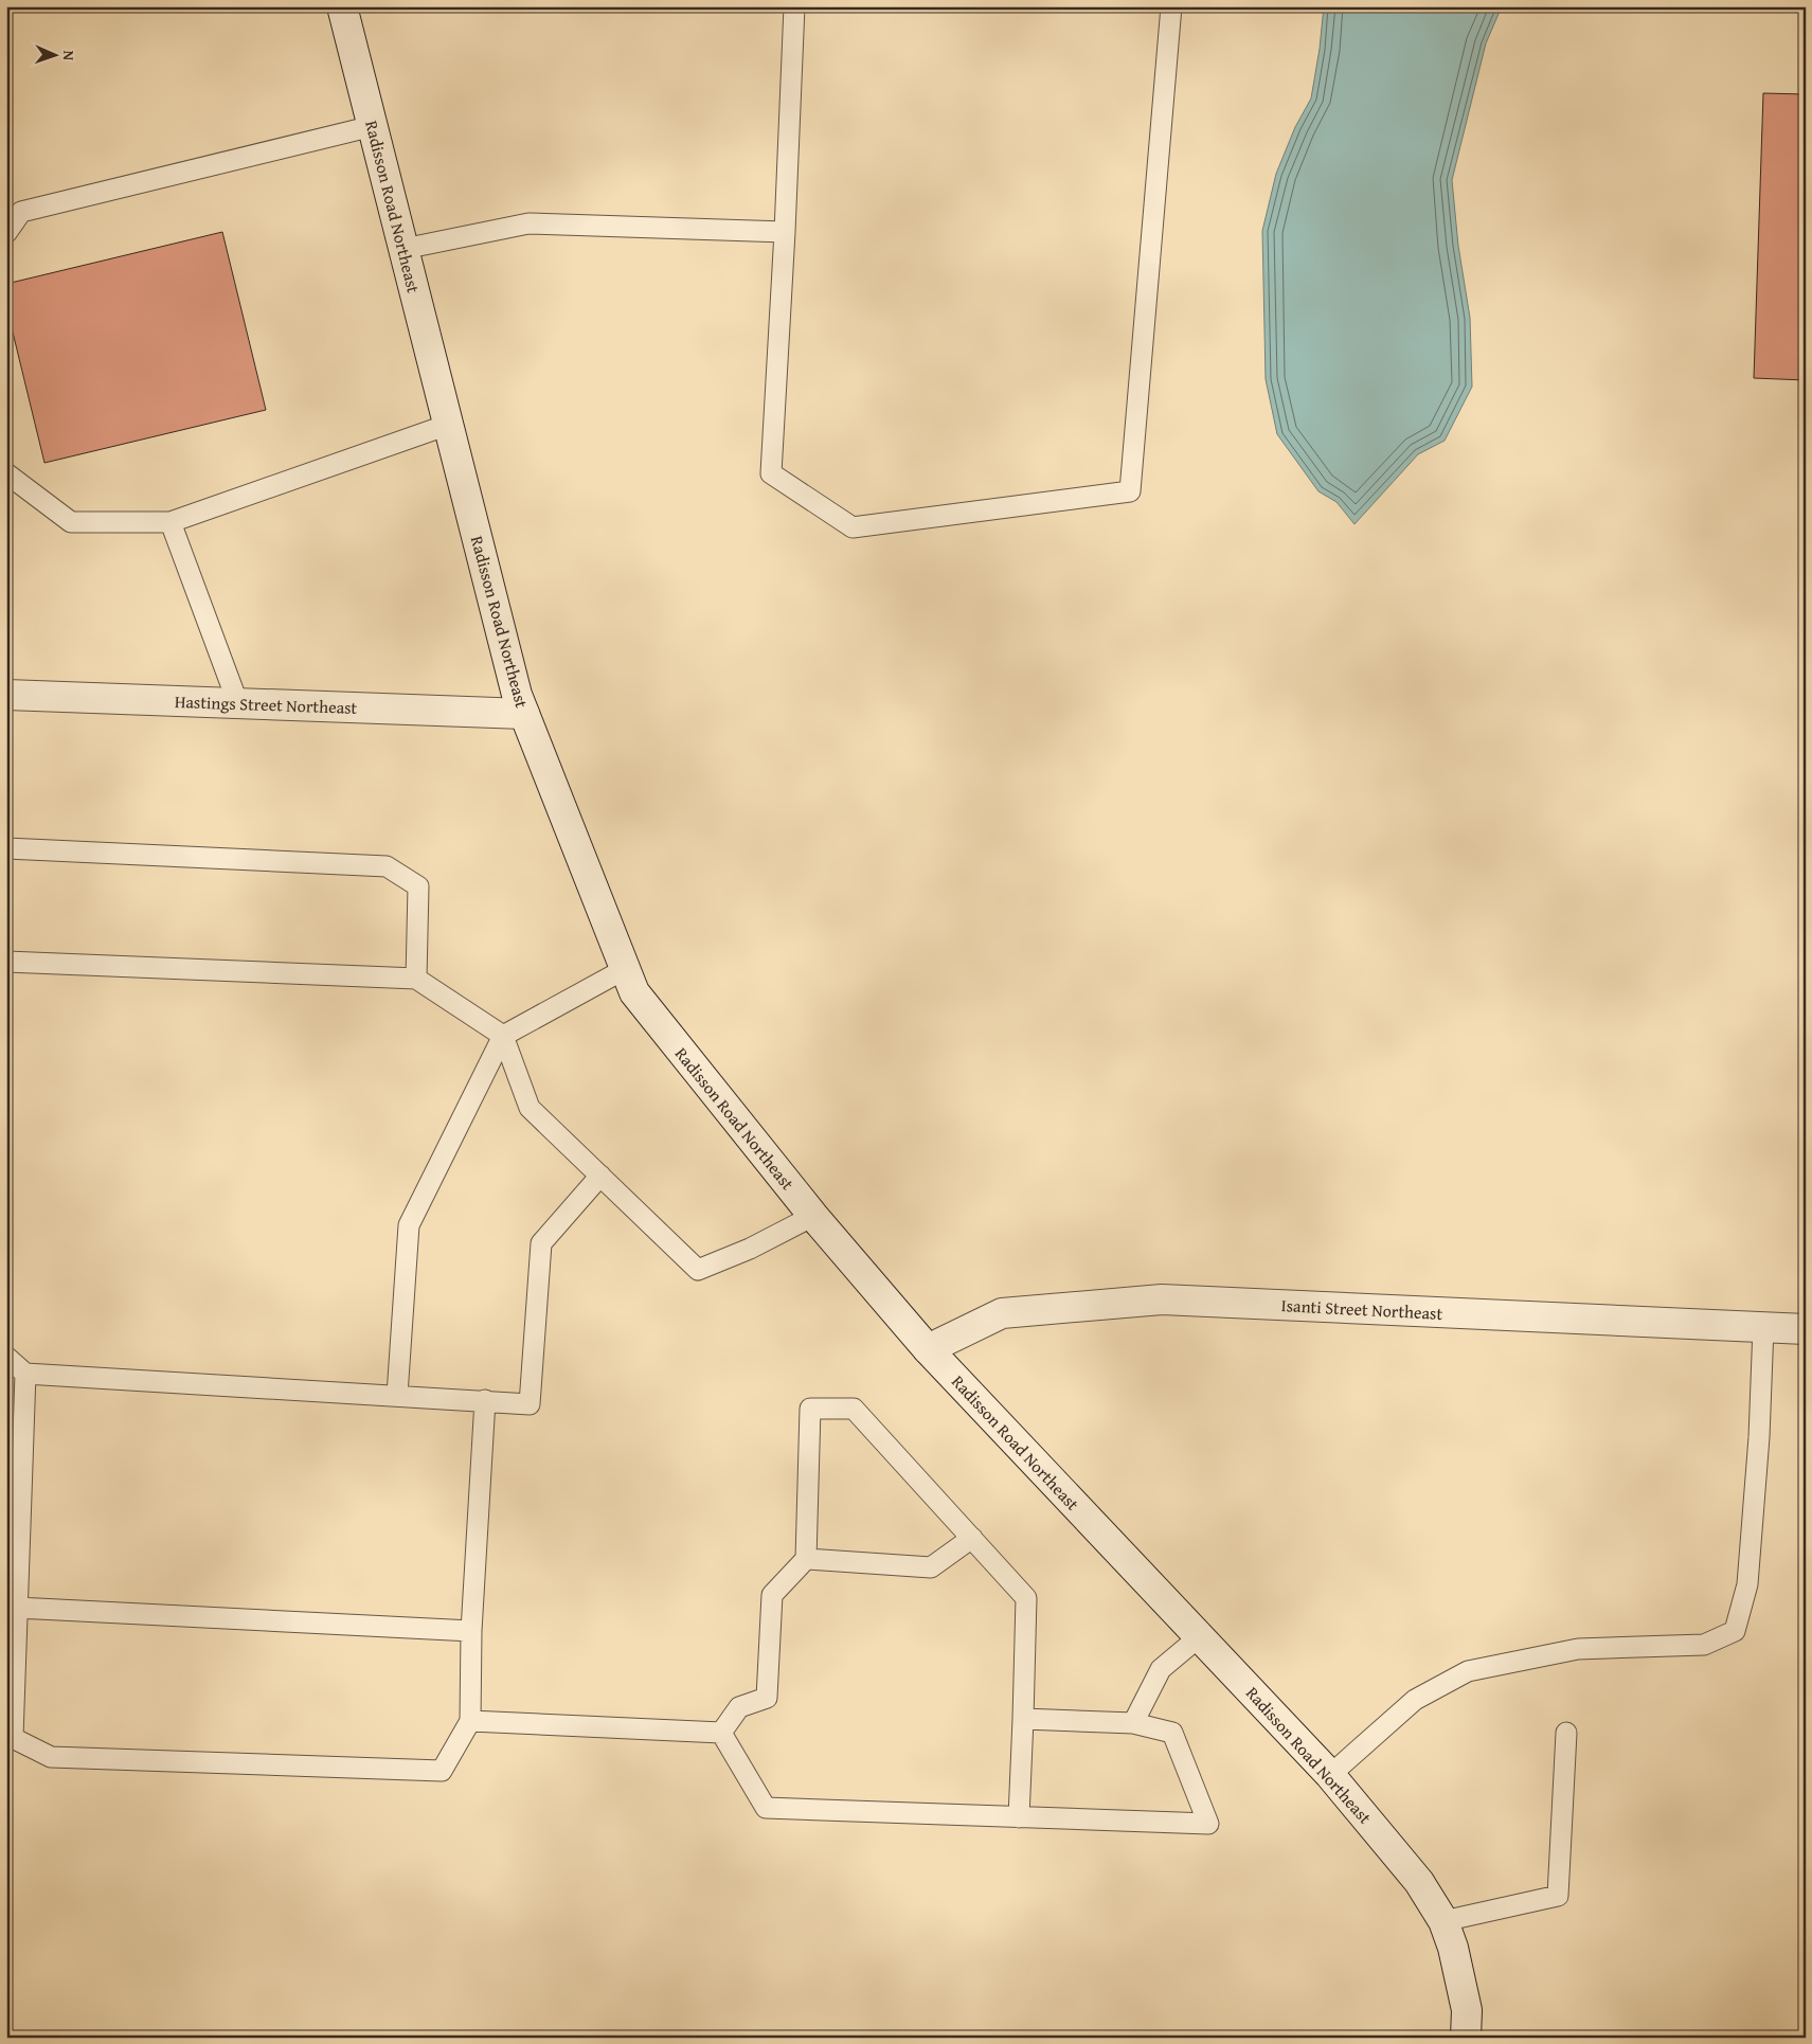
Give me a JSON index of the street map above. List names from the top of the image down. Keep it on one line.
{"streets":{"street":["Radisson Road Northeast","Hastings Street Northeast","Isanti Street Northeast"]},"crossings":[["Radisson Road Northeast","Hastings Street Northeast"],["Radisson Road Northeast","Isanti Street Northeast"]],"north":"right"}
